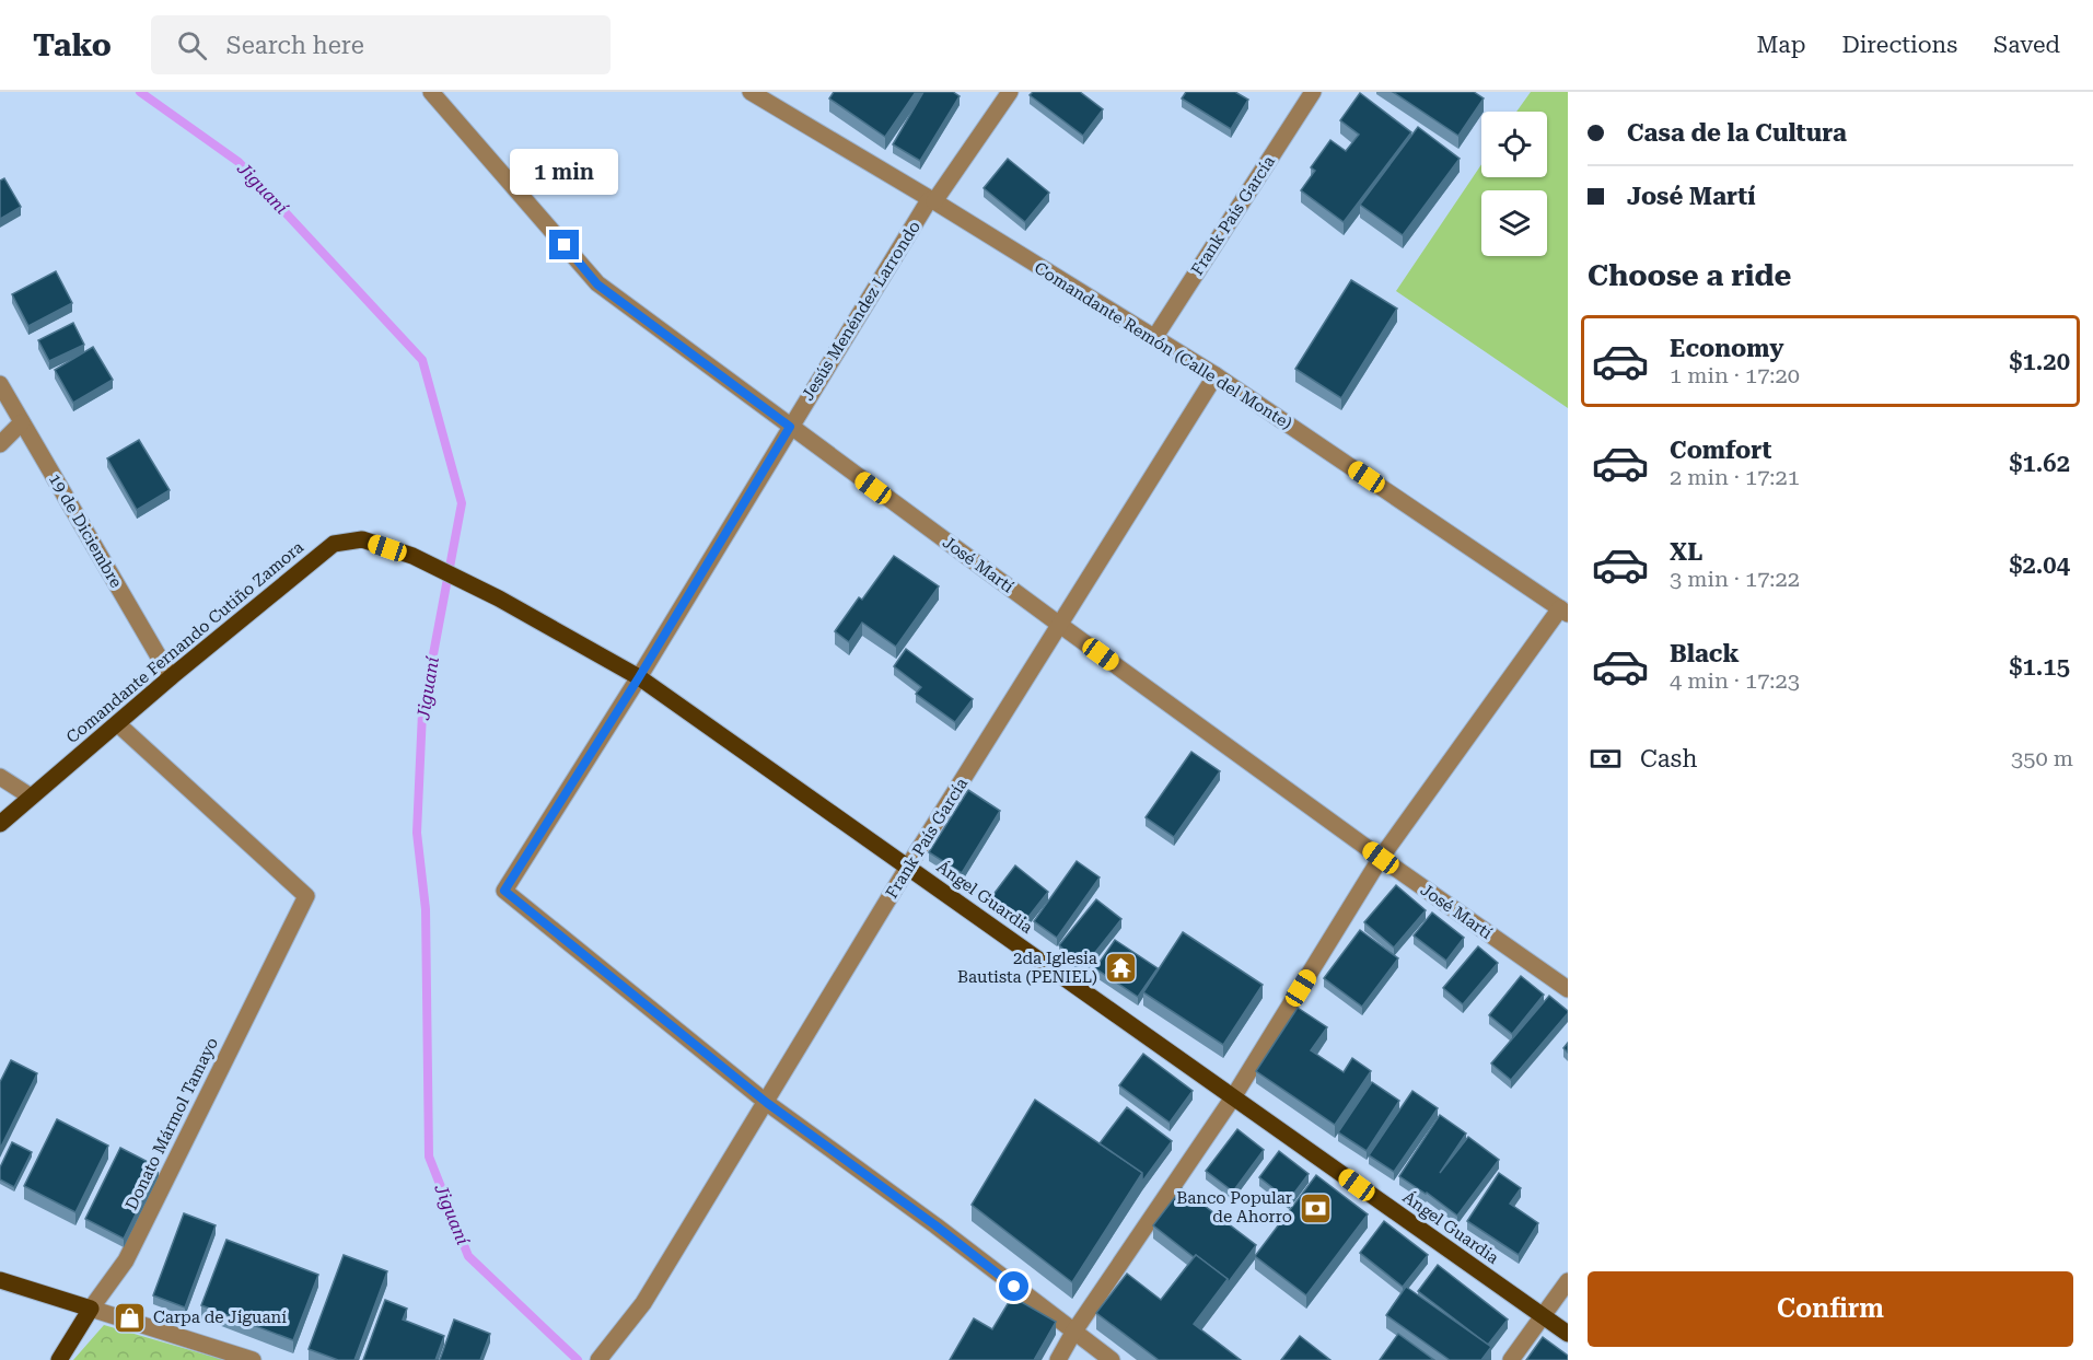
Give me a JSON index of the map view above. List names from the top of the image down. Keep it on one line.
{"streets":{"main road":["Comandante Fernando Cutiño Zamora","Ángel Guardia","Donato Mármol Tamayo"],"street":["Frank País García","Jesús Menéndez Larrondo","Comandante Remón (Calle del Monte)","19 de Diciembre","José Martí"]},"crossings":[["Frank País García","Jesús Menéndez Larrondo"],["Frank País García","Comandante Remón (Calle del Monte)"],["Frank País García","José Martí"],["Frank País García","Ángel Guardia"],["Jesús Menéndez Larrondo","Comandante Remón (Calle del Monte)"],["Jesús Menéndez Larrondo","José Martí"],["Jesús Menéndez Larrondo","Ángel Guardia"],["19 de Diciembre","Comandante Fernando Cutiño Zamora"],["Comandante Fernando Cutiño Zamora","Ángel Guardia"],["Comandante Fernando Cutiño Zamora","Donato Mármol Tamayo"]],"water":["Jiguaní"],"places":{"temple":["2da Iglesia Bautista (PENIEL)"],"bank":["Banco Popular de Ahorro"],"shop":["Carpa de Jiguaní"]},"page":{"header":"Tako","search":"Search here","nav":["Map","Directions","Saved"],"banner":["Casa de la Cultura","José Martí"],"bubble":"1 min","heading":"Choose a ride","list":[{"name":"Economy","note":"1 min · 17:20","value":"$1.20"},{"name":"Comfort","note":"2 min · 17:21","value":"$1.62"},{"name":"XL","note":"3 min · 17:22","value":"$2.04"},{"name":"Black","note":"4 min · 17:23","value":"$1.15"}],"pay":["Cash","350 m"],"buttons":"Confirm"}}
